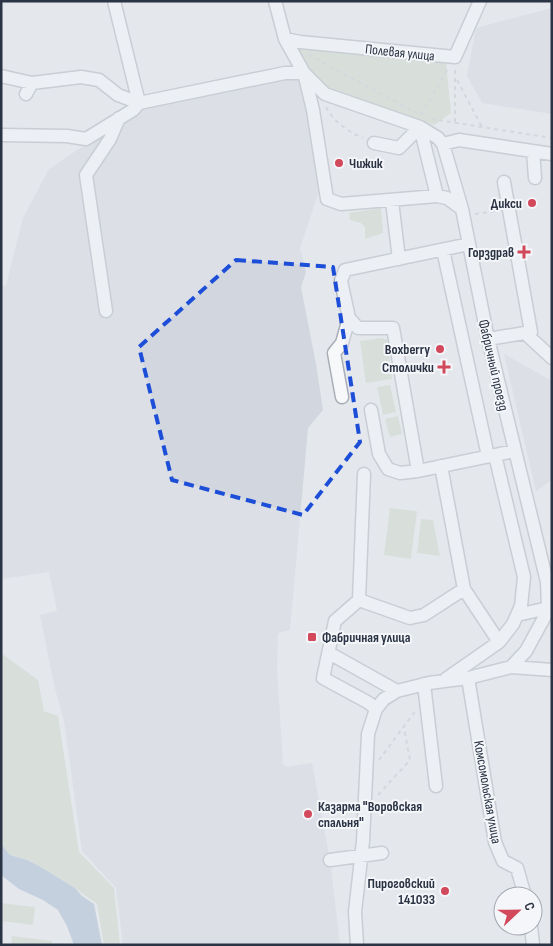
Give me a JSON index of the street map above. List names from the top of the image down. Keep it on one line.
{"streets":{"street":["Полевая улица","Фабричный проезд","Комсомольская улица"]},"places":{"other":["Чижик","Дикси","Boxberry","Казарма \"Воровская спальня\"","Пироговский 141033"],"health":["Горздрав","Столички"],"transit":["Фабричная улица"]},"north":"right"}
